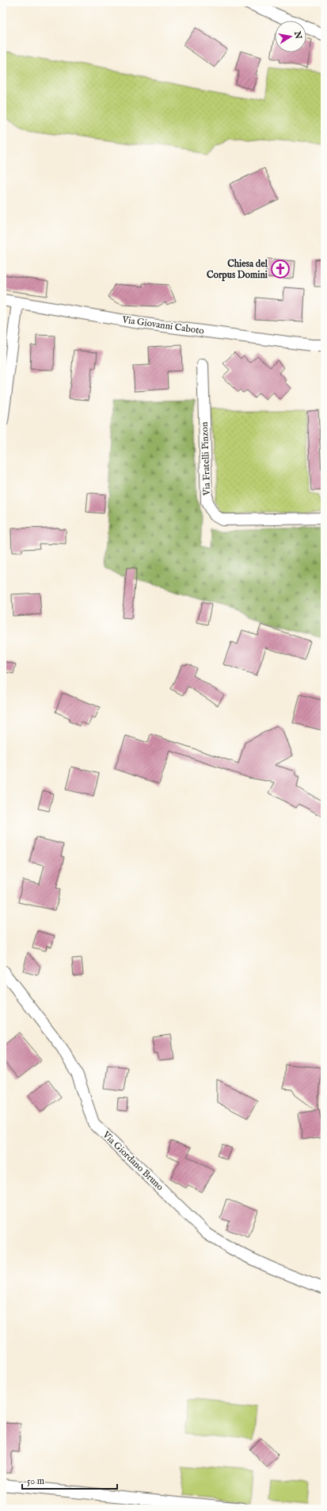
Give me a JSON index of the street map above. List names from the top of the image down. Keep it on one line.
{"streets":{"street":["Via Giovanni Caboto","Via Fratelli Pinzon","Via Giordano Bruno"]},"places":{"church":["Chiesa del Corpus Domini"]},"scale_bar":"50 m","north":"right"}
